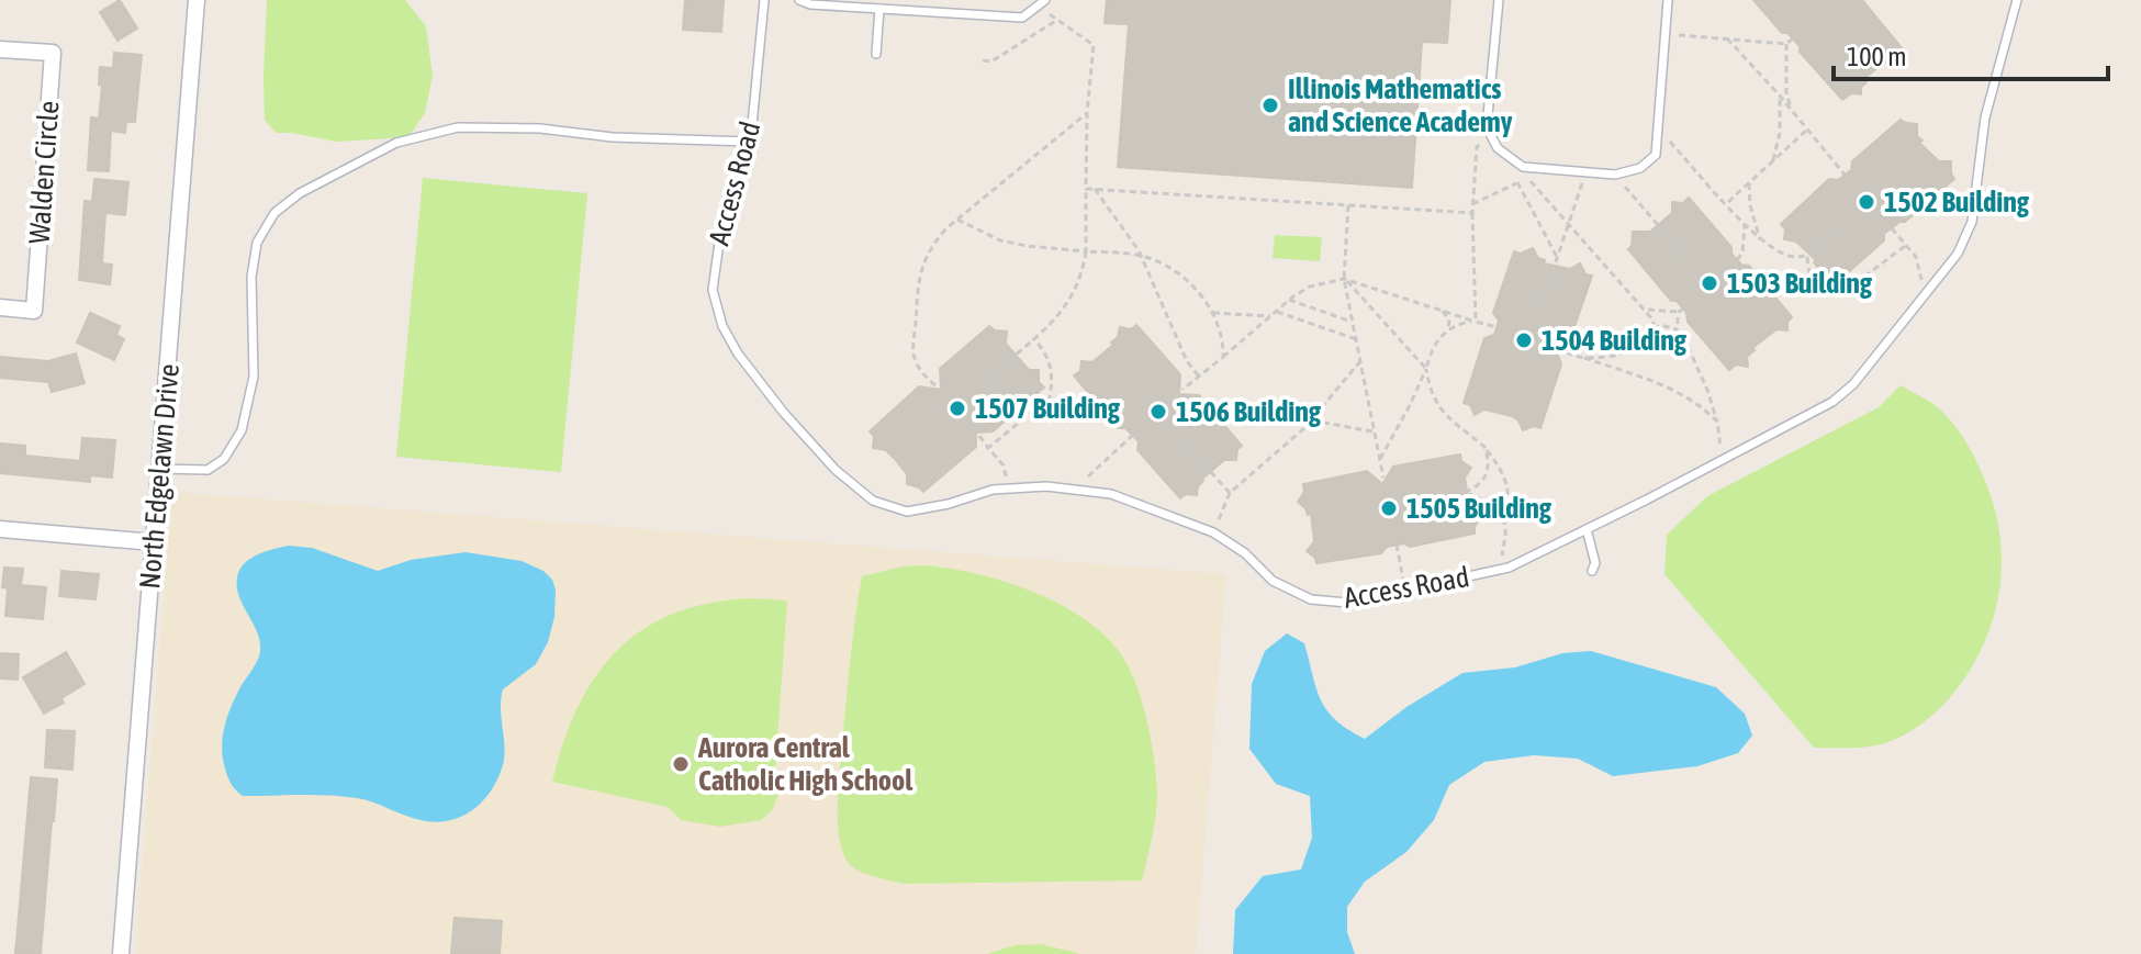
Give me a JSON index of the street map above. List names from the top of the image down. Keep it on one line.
{"streets":{"street":["Walden Circle","North Edgelawn Drive"],"lane":["Access Road"]},"places":["Illinois Mathematics and Science Academy","1502 Building","1503 Building","1504 Building","1507 Building","1506 Building","1505 Building","Aurora Central Catholic High School"],"scale_bar":"100 m"}
